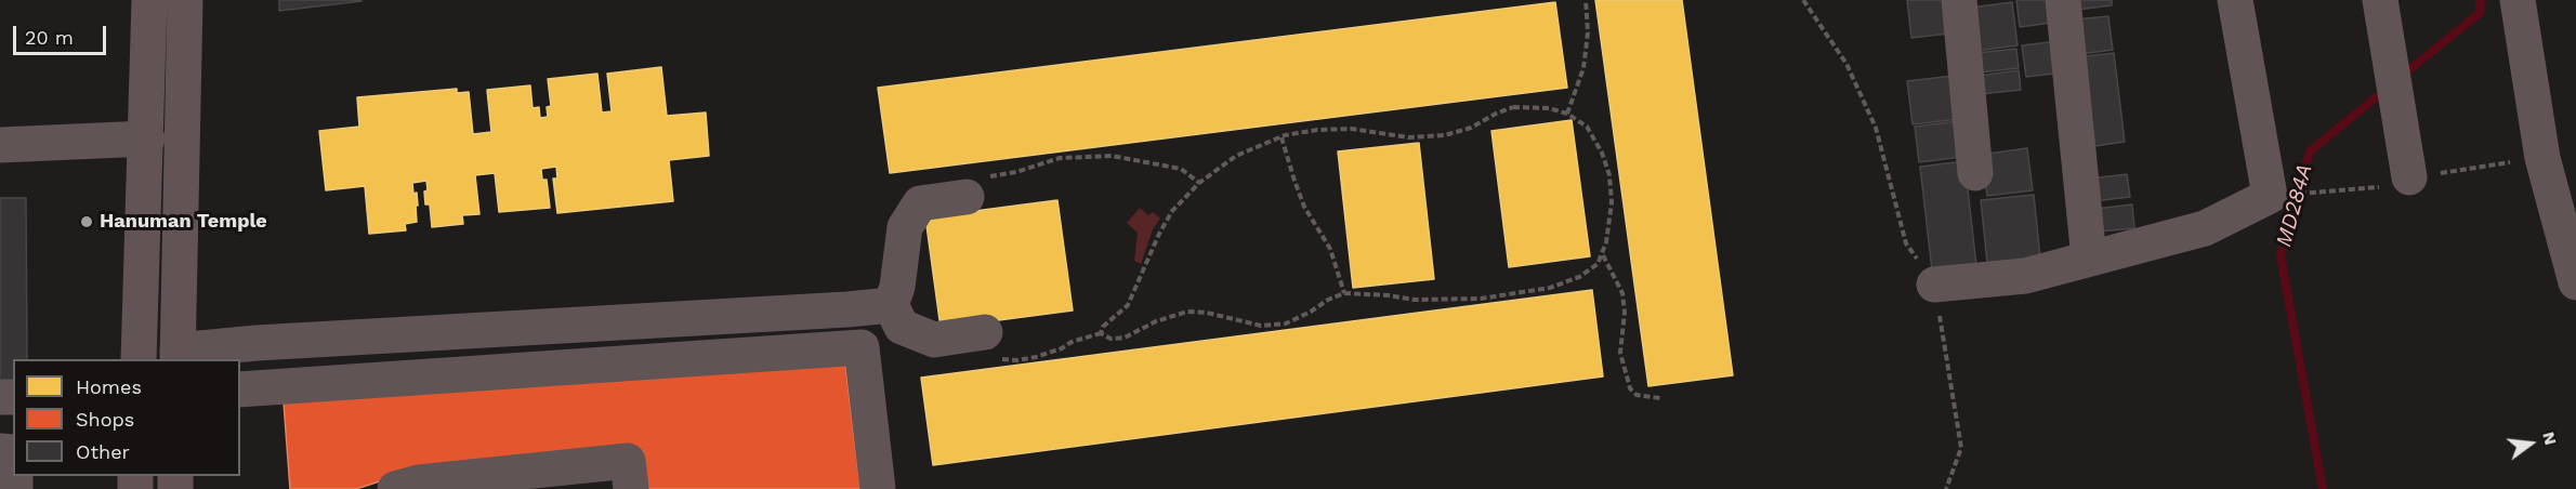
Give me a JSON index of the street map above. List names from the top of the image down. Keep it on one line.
{"water":["MD284A"],"places":["Hanuman Temple"],"legend":["Homes","Shops","Other"],"scale_bar":"20 m","north":"right"}
